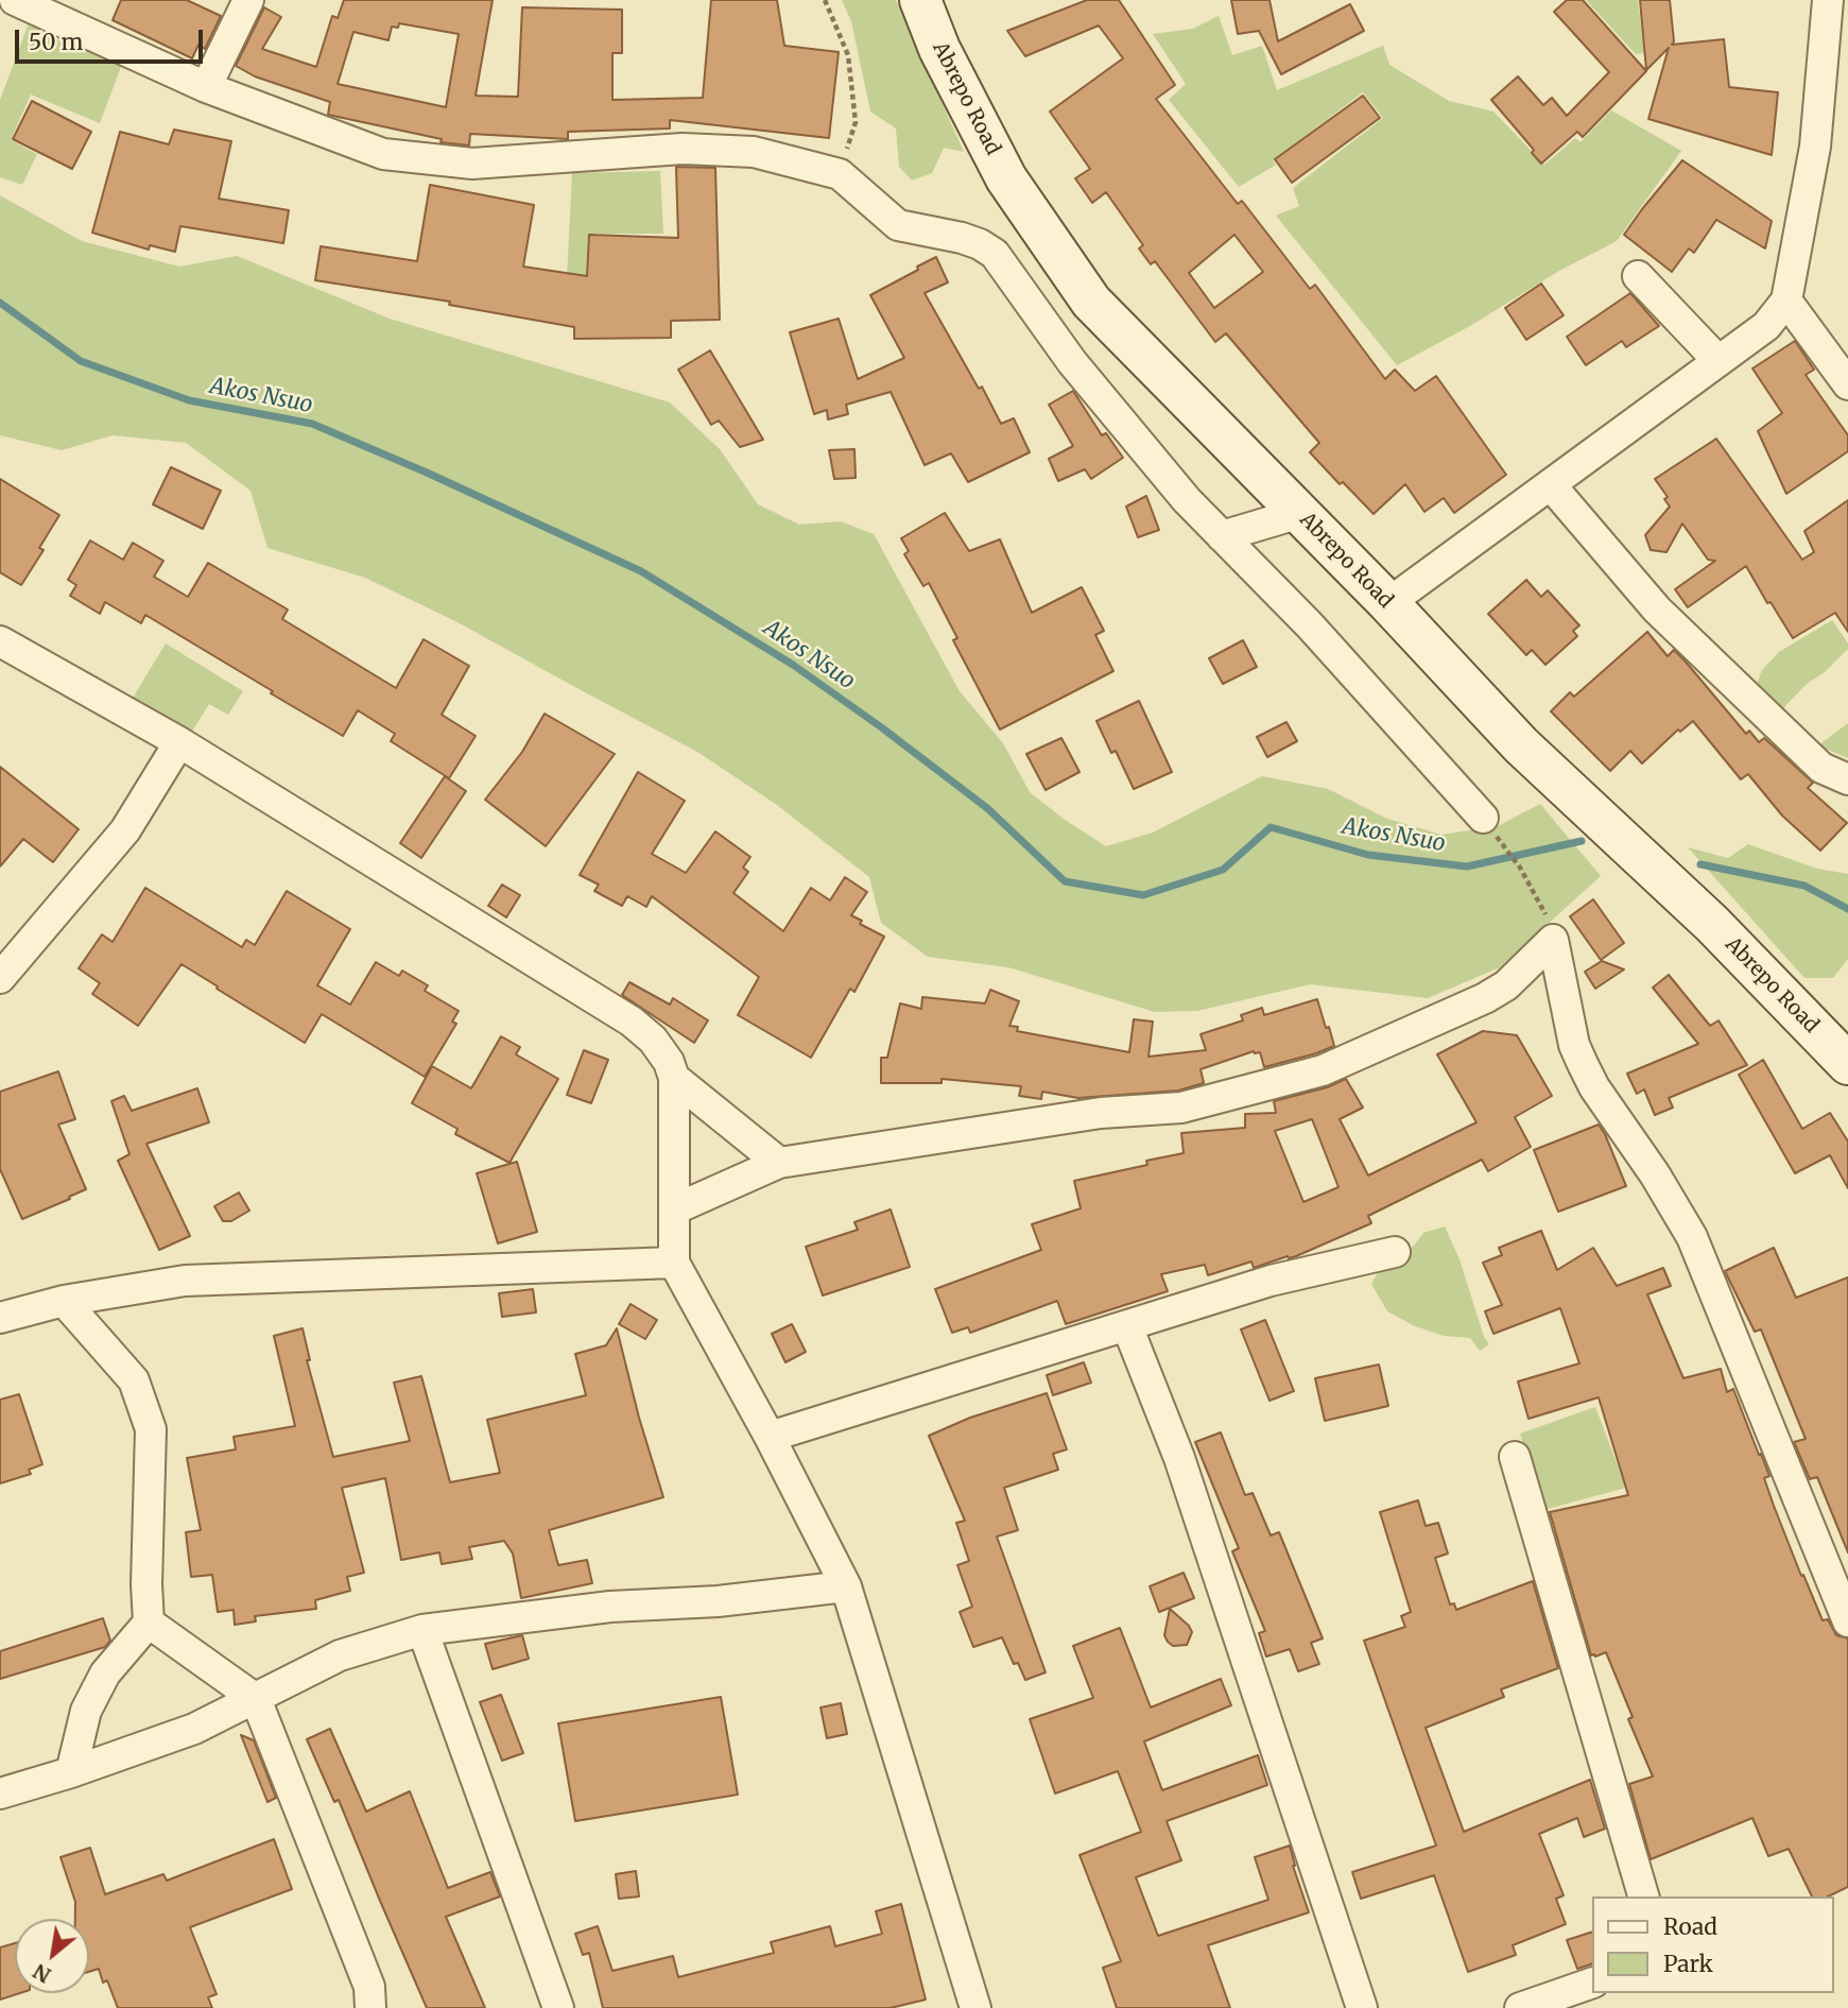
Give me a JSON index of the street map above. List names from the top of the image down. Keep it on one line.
{"streets":{"main road":["Abrepo Road"]},"water":["Akos Nsuo"],"legend":["Road","Park"],"scale_bar":"50 m","north":"bottom left"}
